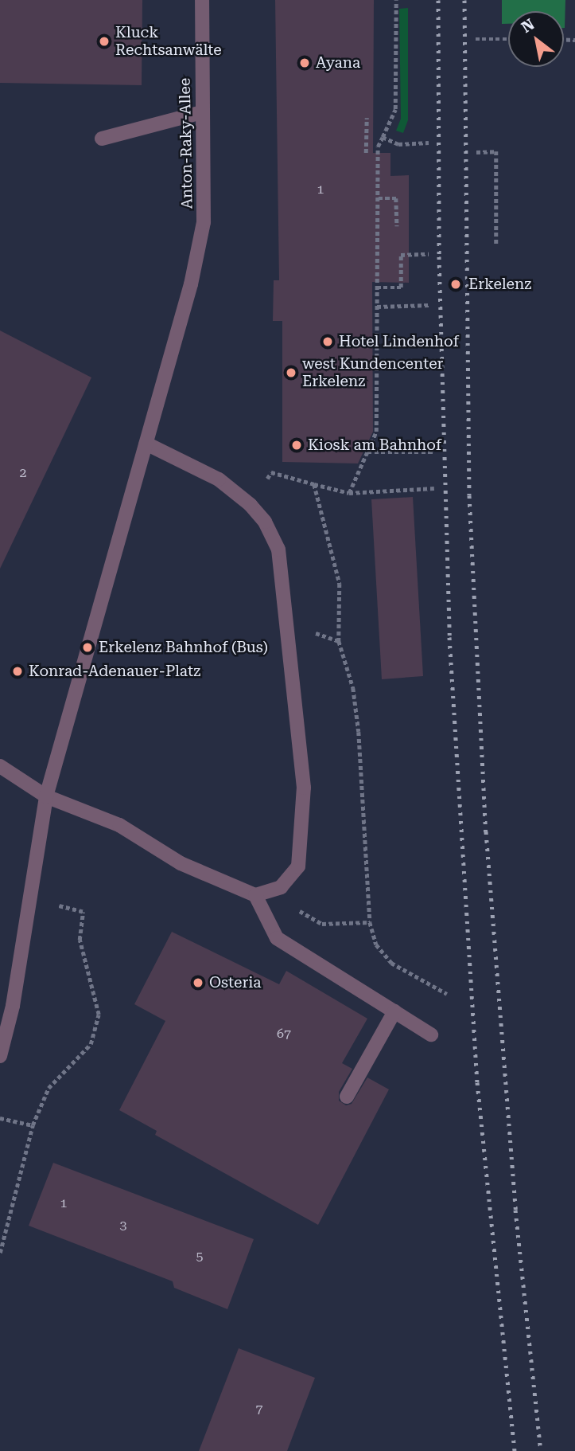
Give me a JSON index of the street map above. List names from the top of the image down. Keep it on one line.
{"streets":{"street":["Anton-Raky-Allee"]},"places":["Kluck Rechtsanwälte","Ayana","Erkelenz","Hotel Lindenhof","west Kundencenter Erkelenz","Kiosk am Bahnhof","Erkelenz Bahnhof (Bus)","Konrad-Adenauer-Platz","Osteria"],"house_numbers":["1","2","67","1","3","5","7"],"north":"top left"}
